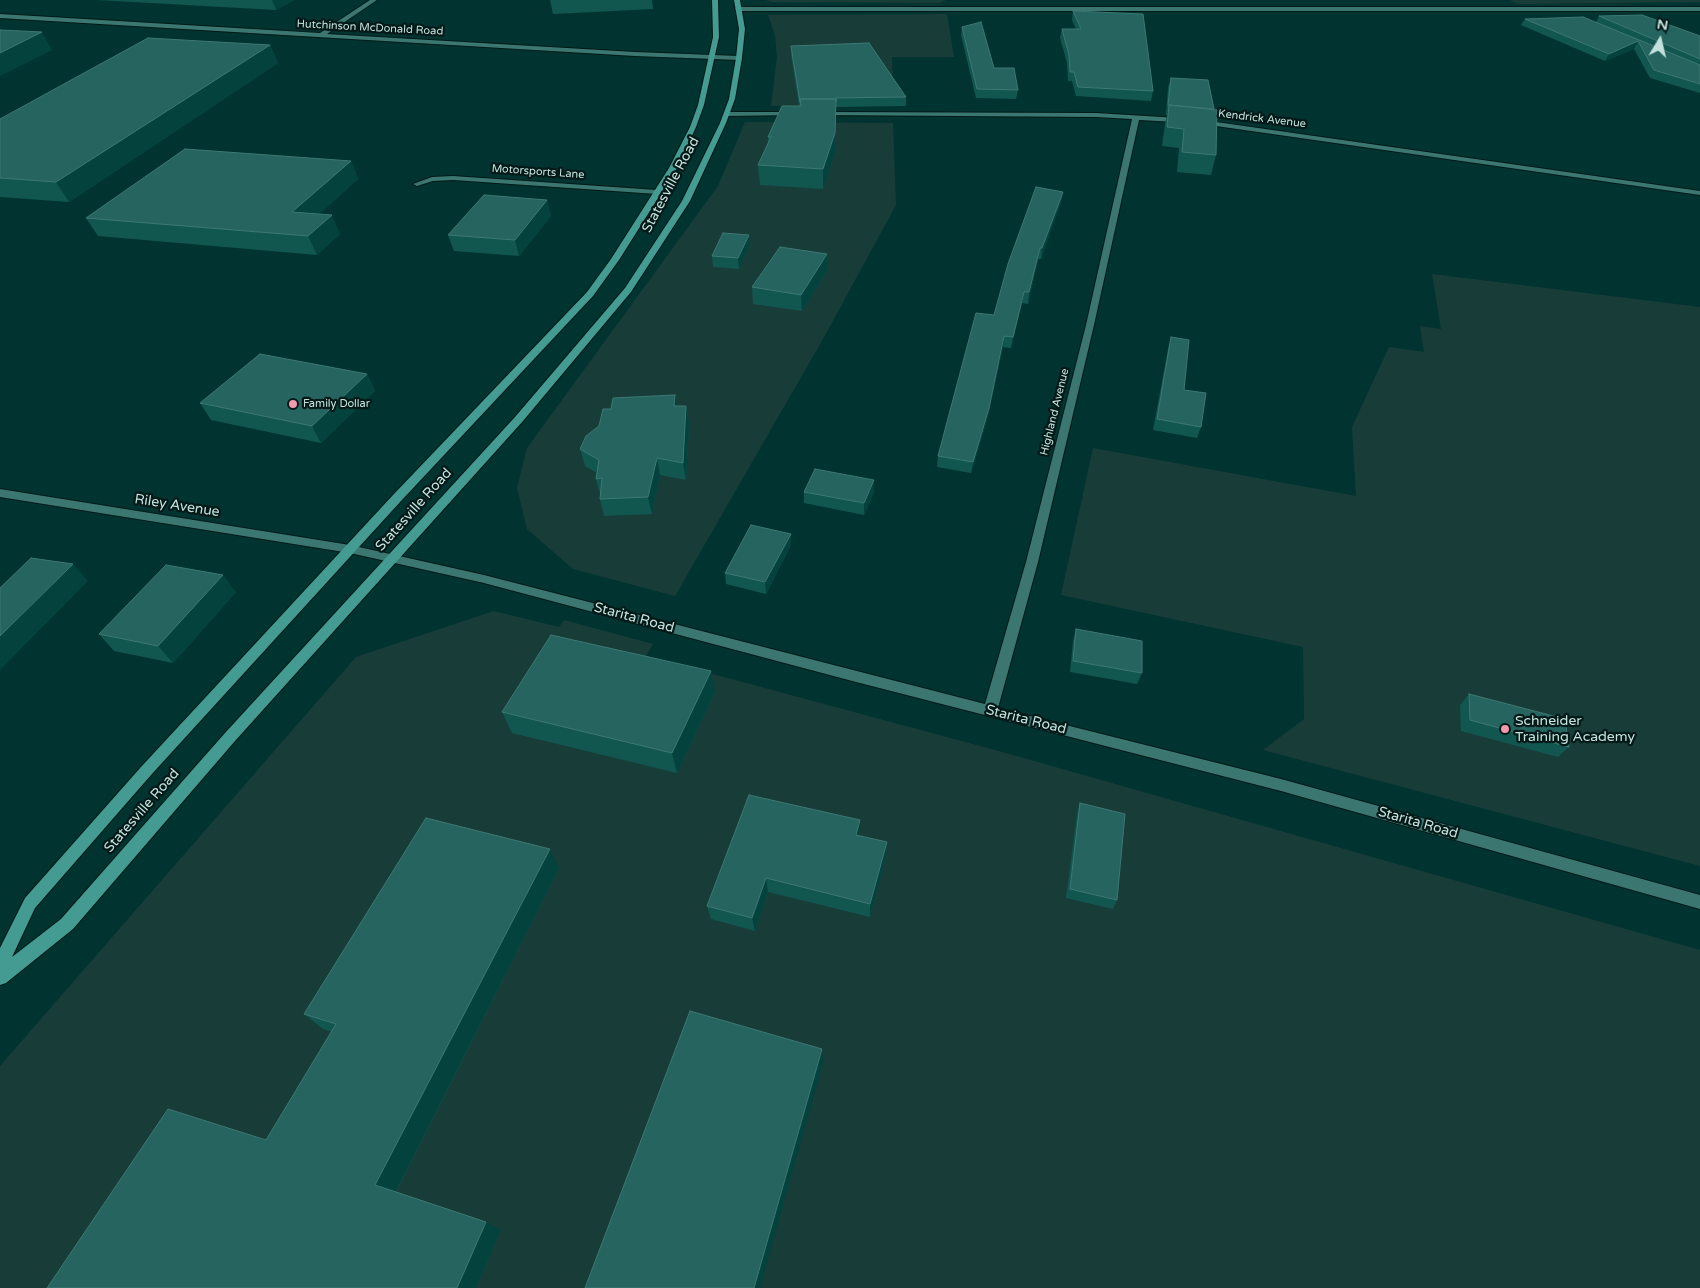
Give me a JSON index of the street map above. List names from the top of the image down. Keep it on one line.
{"streets":{"main road":["Statesville Road"],"street":["Hutchinson McDonald Road","Kendrick Avenue","Motorsports Lane","Highland Avenue","Riley Avenue","Starita Road"]},"crossings":[["Hutchinson McDonald Road","Statesville Road"],["Kendrick Avenue","Highland Avenue"],["Motorsports Lane","Statesville Road"],["Statesville Road","Riley Avenue"],["Statesville Road","Starita Road"],["Highland Avenue","Starita Road"],["Riley Avenue","Starita Road"]],"places":["Family Dollar","Schneider Training Academy"],"north":"top"}
